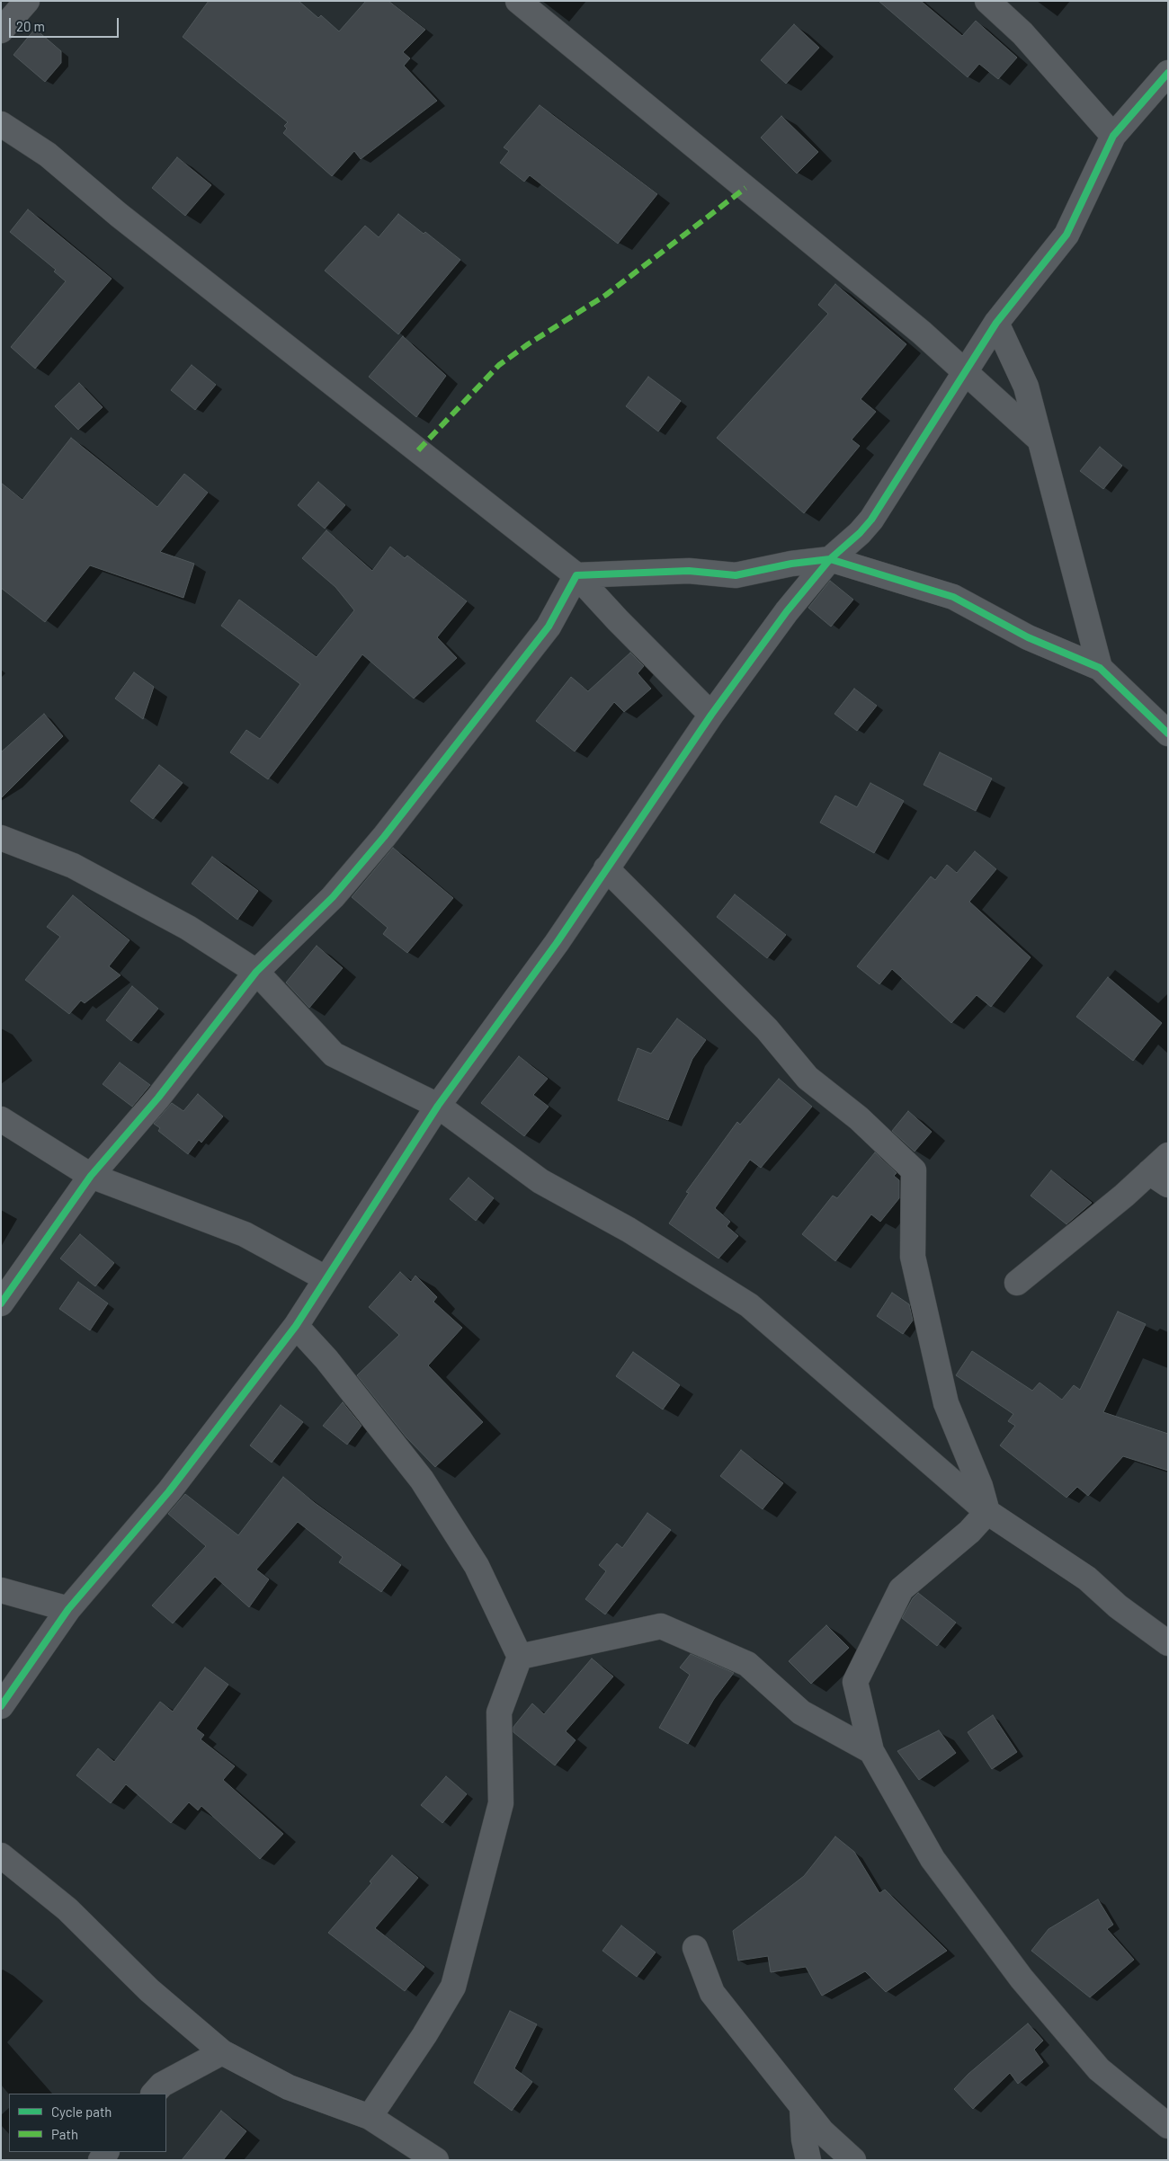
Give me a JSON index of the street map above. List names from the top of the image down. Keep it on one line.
{"legend":["Cycle path","Path"],"scale_bar":"20 m"}
